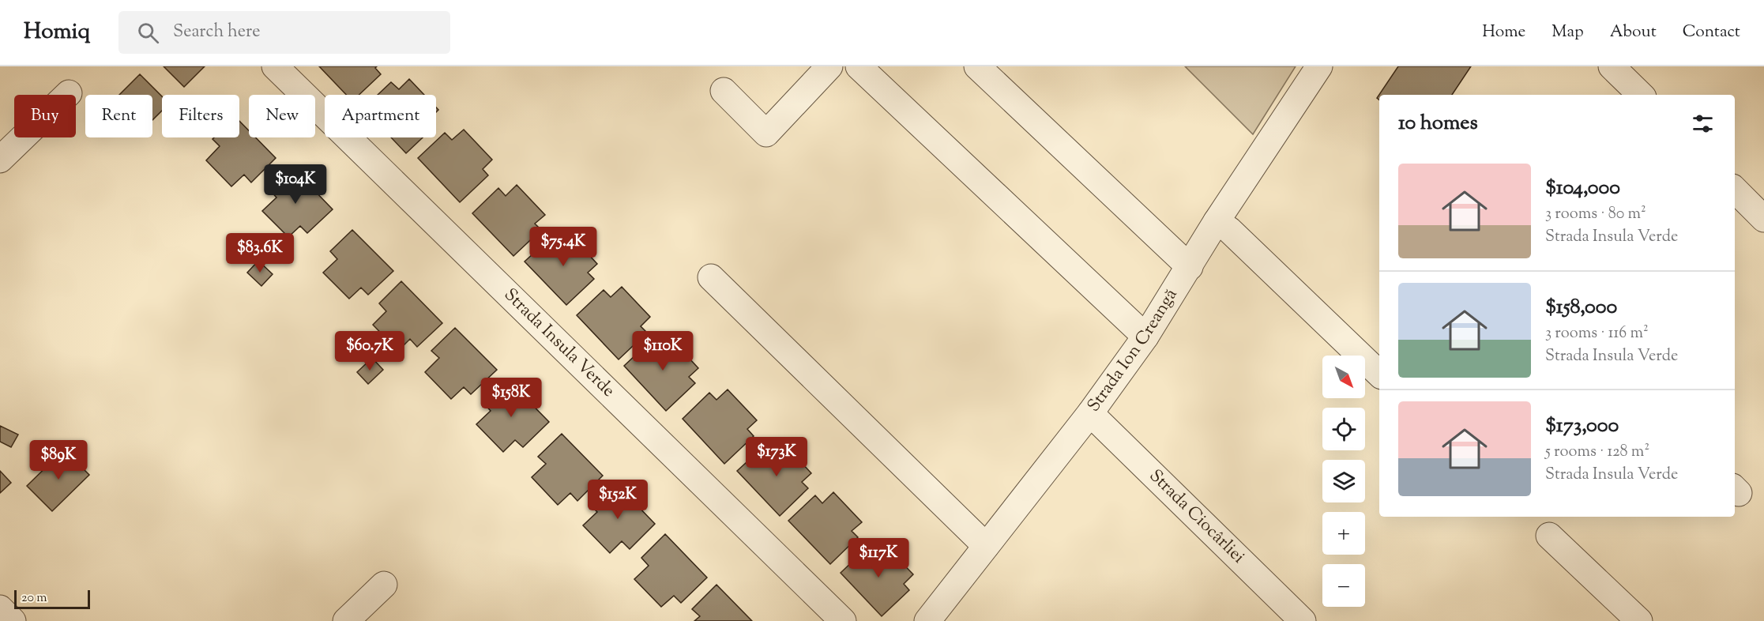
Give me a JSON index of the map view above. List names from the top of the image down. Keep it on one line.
{"streets":{"street":["Strada Insula Verde","Strada Ion Creangă","Strada Ciocârliei"]},"crossings":[["Strada Ion Creangă","Strada Ciocârliei"]],"scale_bar":"20 m","north":"bottom right","page":{"header":"Homiq","search":"Search here","nav":["Home","Map","About","Contact"],"chip":["Buy","Rent","Filters","New","Apartment"],"heading":"10 homes","list":[{"name":"$104,000","note":"3 rooms · 80 m² · Strada Insula Verde"},{"name":"$158,000","note":"3 rooms · 116 m² · Strada Insula Verde"},{"name":"$173,000","note":"5 rooms · 128 m² · Strada Insula Verde"}],"price":["$104K","$75.4K","$83.6K","$60.7K","$110K","$158K","$173K","$89K","$152K","$117K"],"map_buttons":["+","−"],"scale":"20 m"}}
